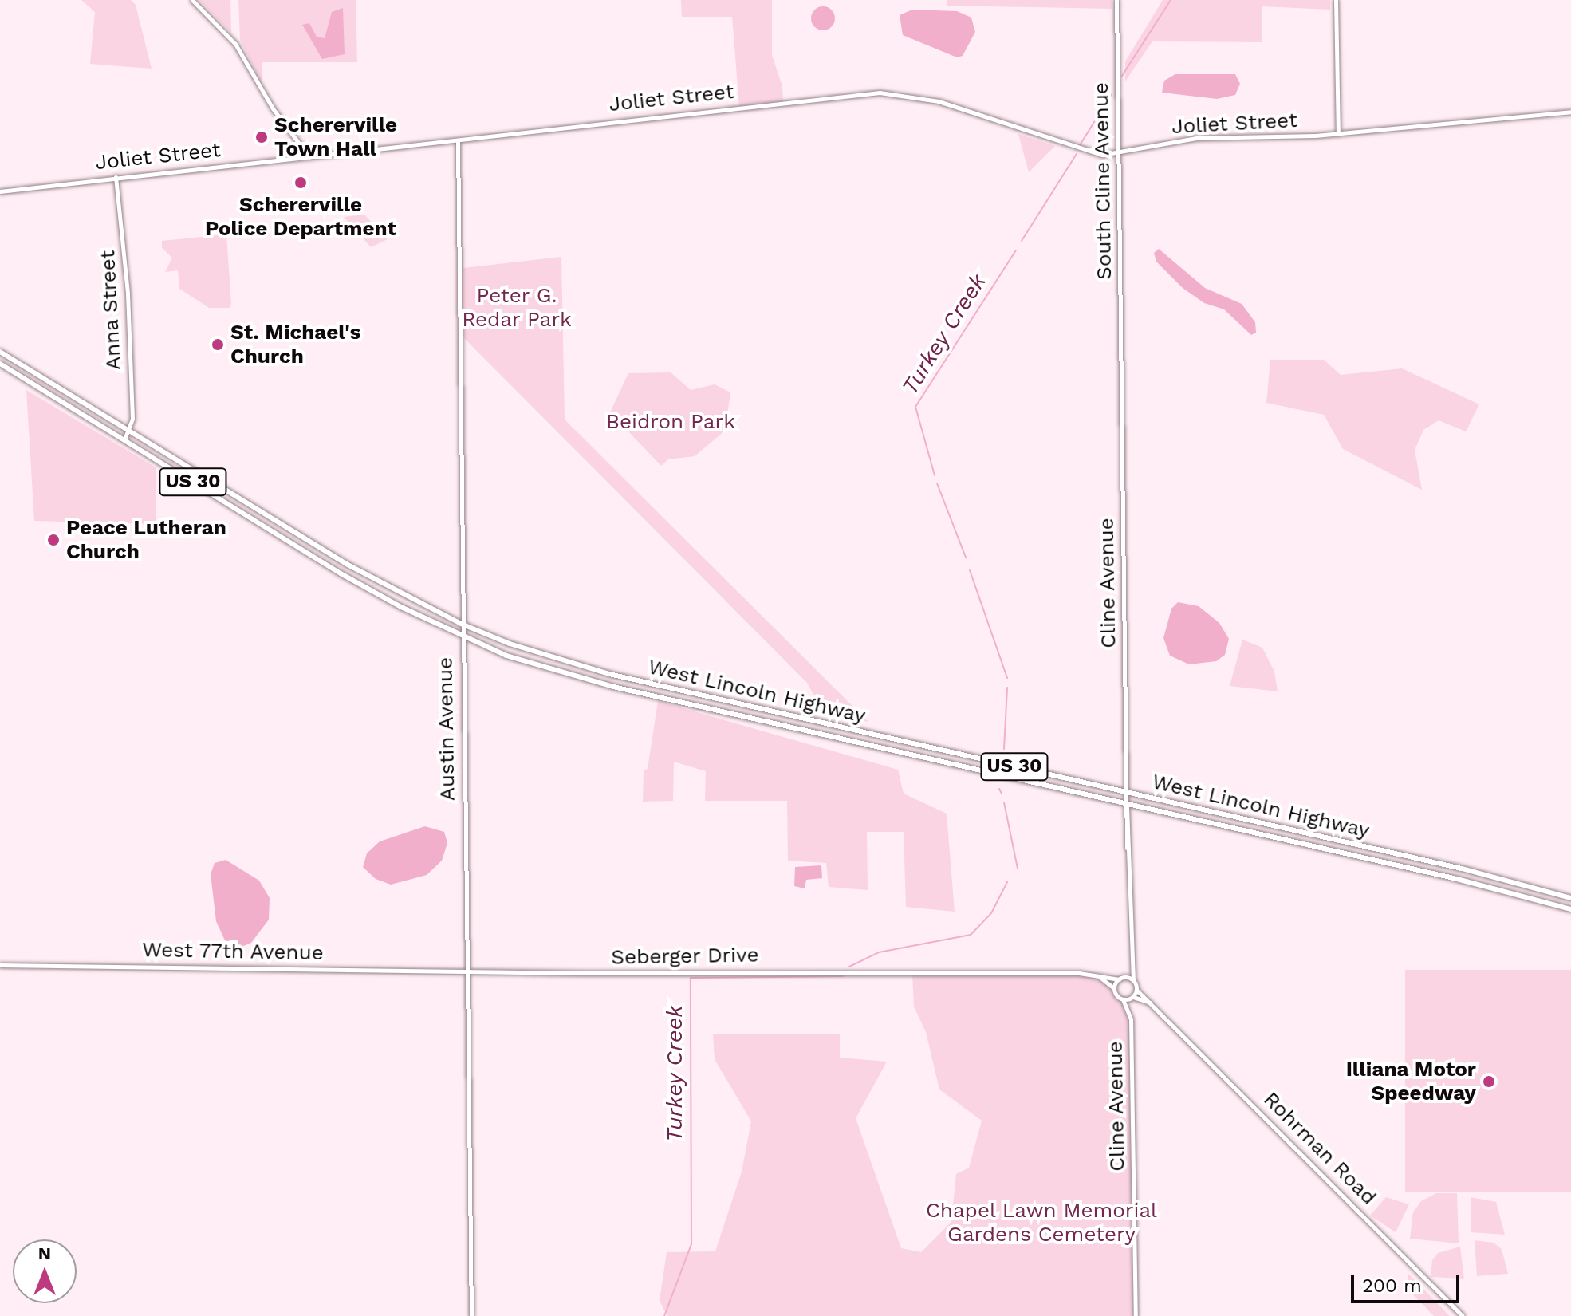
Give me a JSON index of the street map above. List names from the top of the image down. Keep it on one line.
{"streets":{"main road":["US 30","West Lincoln Highway"],"street":["Joliet Street","South Cline Avenue","Anna Street","Cline Avenue","Austin Avenue","West 77th Avenue","Seberger Drive","Rohrman Road"]},"crossings":[["Joliet Street","South Cline Avenue"],["Joliet Street","Anna Street"],["Joliet Street","Austin Avenue"],["South Cline Avenue","Cline Avenue"],["Anna Street","West Lincoln Highway"],["Cline Avenue","West Lincoln Highway"],["Cline Avenue","Seberger Drive"],["Cline Avenue","Rohrman Road"],["West Lincoln Highway","Austin Avenue"],["Austin Avenue","West 77th Avenue"],["Austin Avenue","Seberger Drive"],["West 77th Avenue","Seberger Drive"],["Seberger Drive","Rohrman Road"]],"water":["Turkey Creek"],"parks":["Peter G. Redar Park","Beidron Park","Chapel Lawn Memorial Gardens Cemetery"],"places":["Schererville Town Hall","Schererville Police Department","St. Michael's Church","Peace Lutheran Church","Illiana Motor Speedway"],"scale_bar":"200 m","north":"top"}
